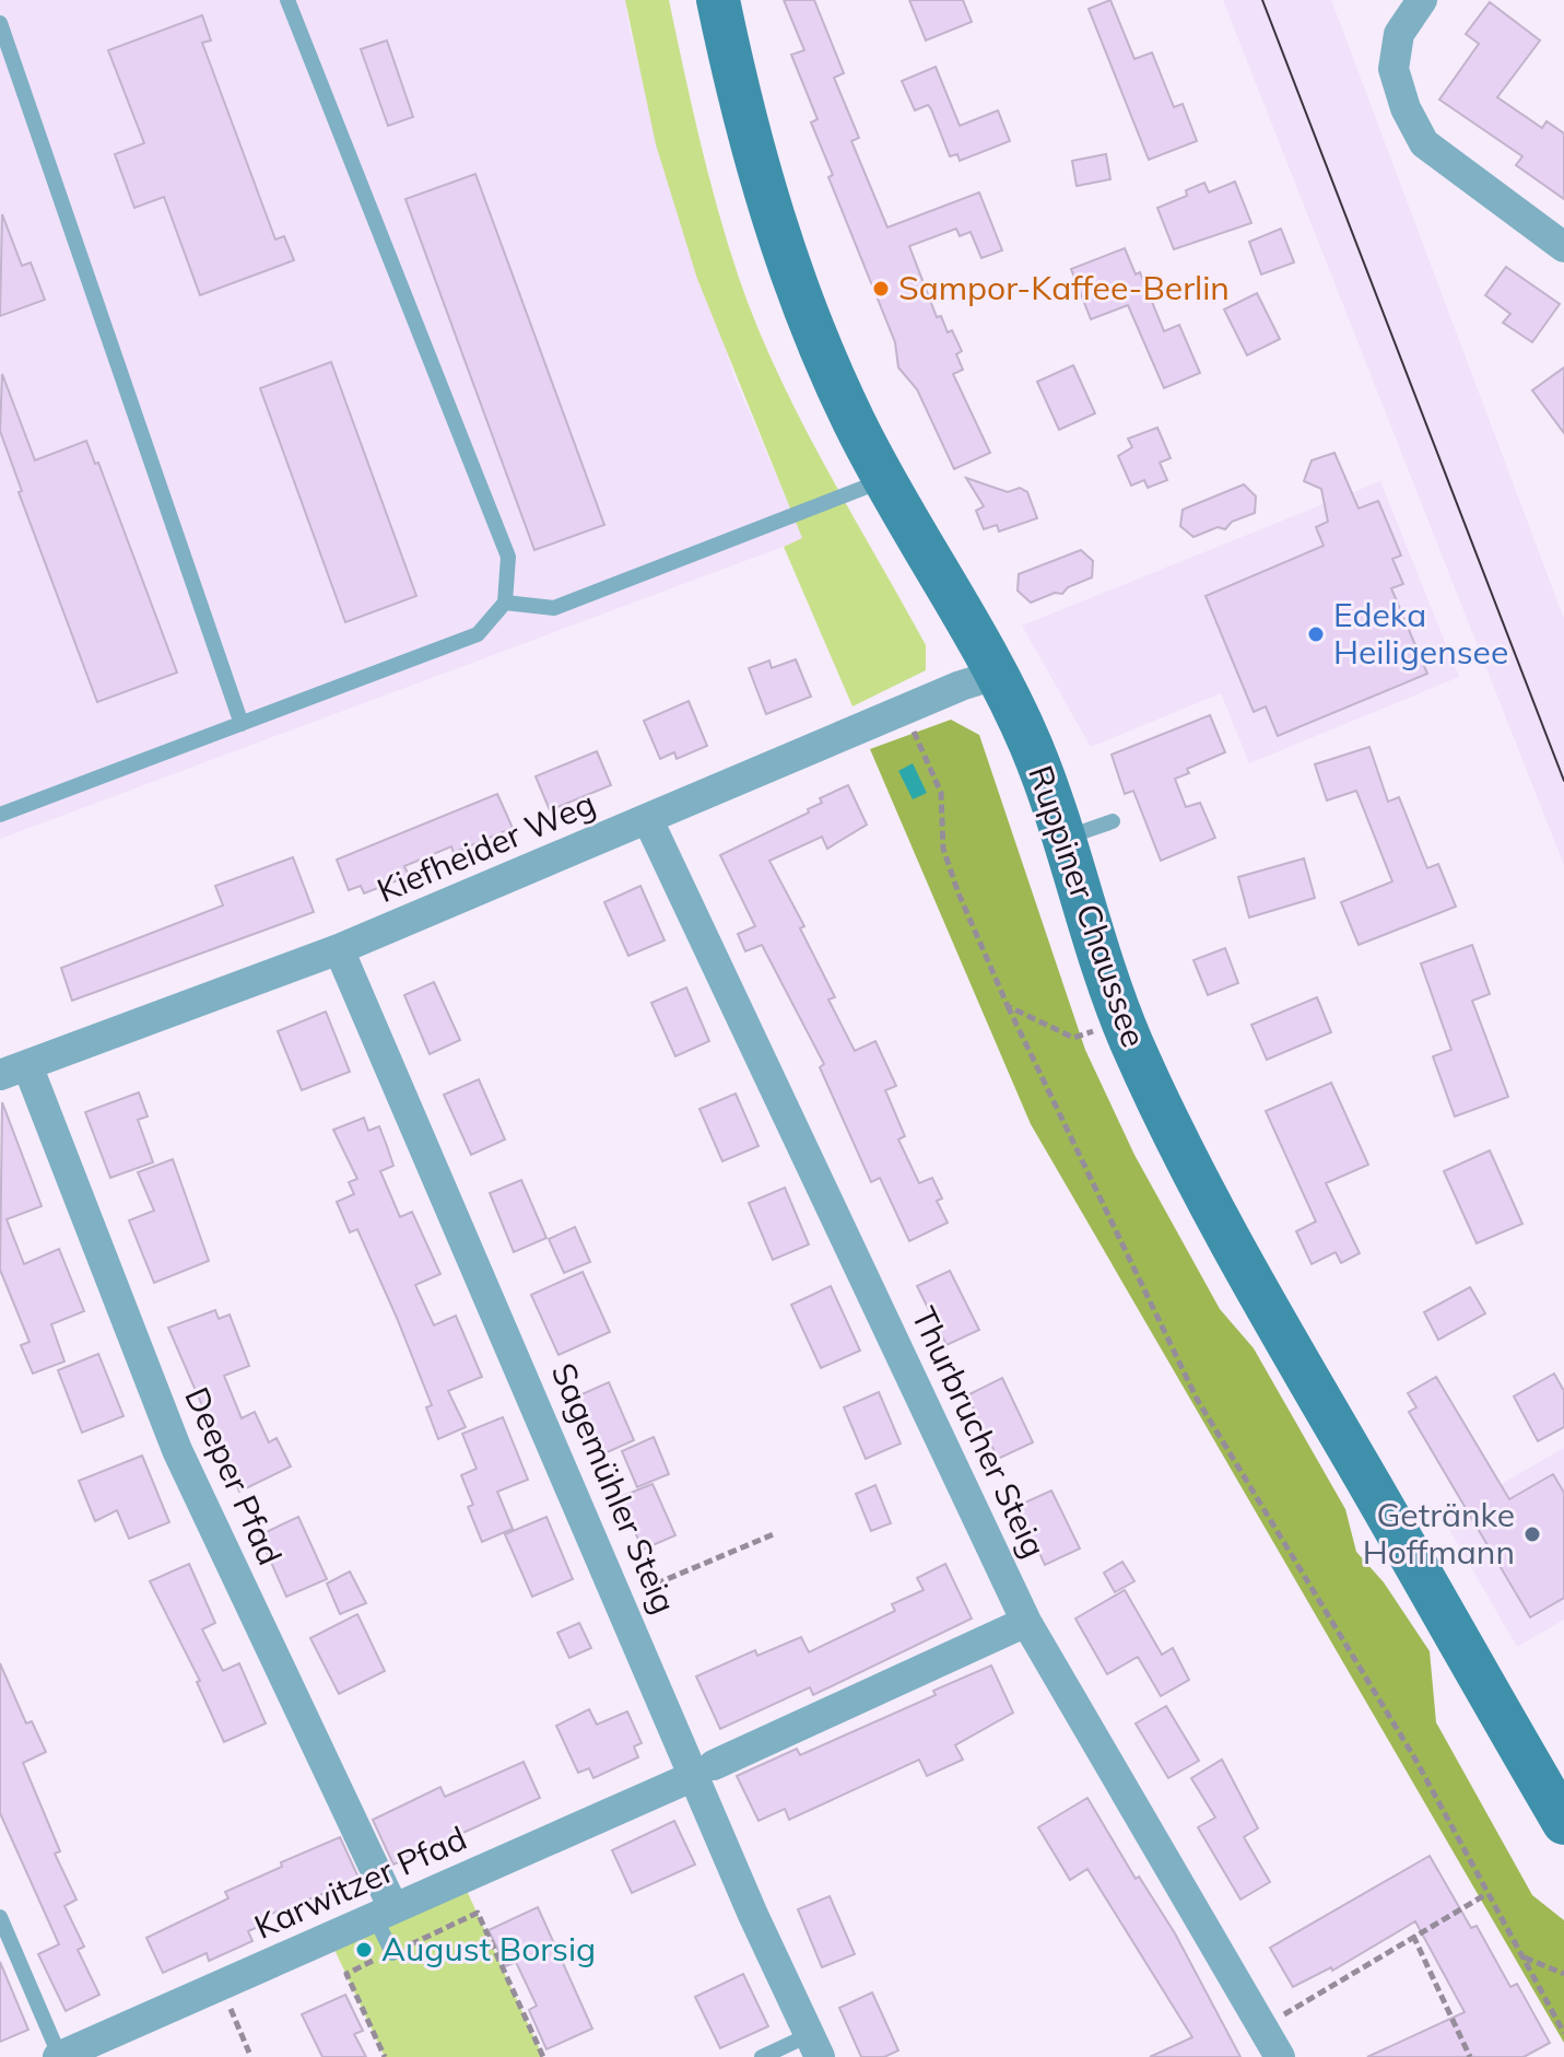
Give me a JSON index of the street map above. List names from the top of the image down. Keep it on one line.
{"streets":{"main road":["Ruppiner Chaussee"],"street":["Kiefheider Weg","Thurbrucher Steig","Deeper Pfad","Sagemühler Steig","Karwitzer Pfad"]},"crossings":[["Kiefheider Weg","Ruppiner Chaussee"],["Kiefheider Weg","Thurbrucher Steig"],["Kiefheider Weg","Deeper Pfad"],["Kiefheider Weg","Sagemühler Steig"],["Thurbrucher Steig","Karwitzer Pfad"],["Deeper Pfad","Karwitzer Pfad"],["Sagemühler Steig","Karwitzer Pfad"]],"places":["Sampor-Kaffee-Berlin","Edeka Heiligensee","Getränke Hoffmann","August Borsig"]}
